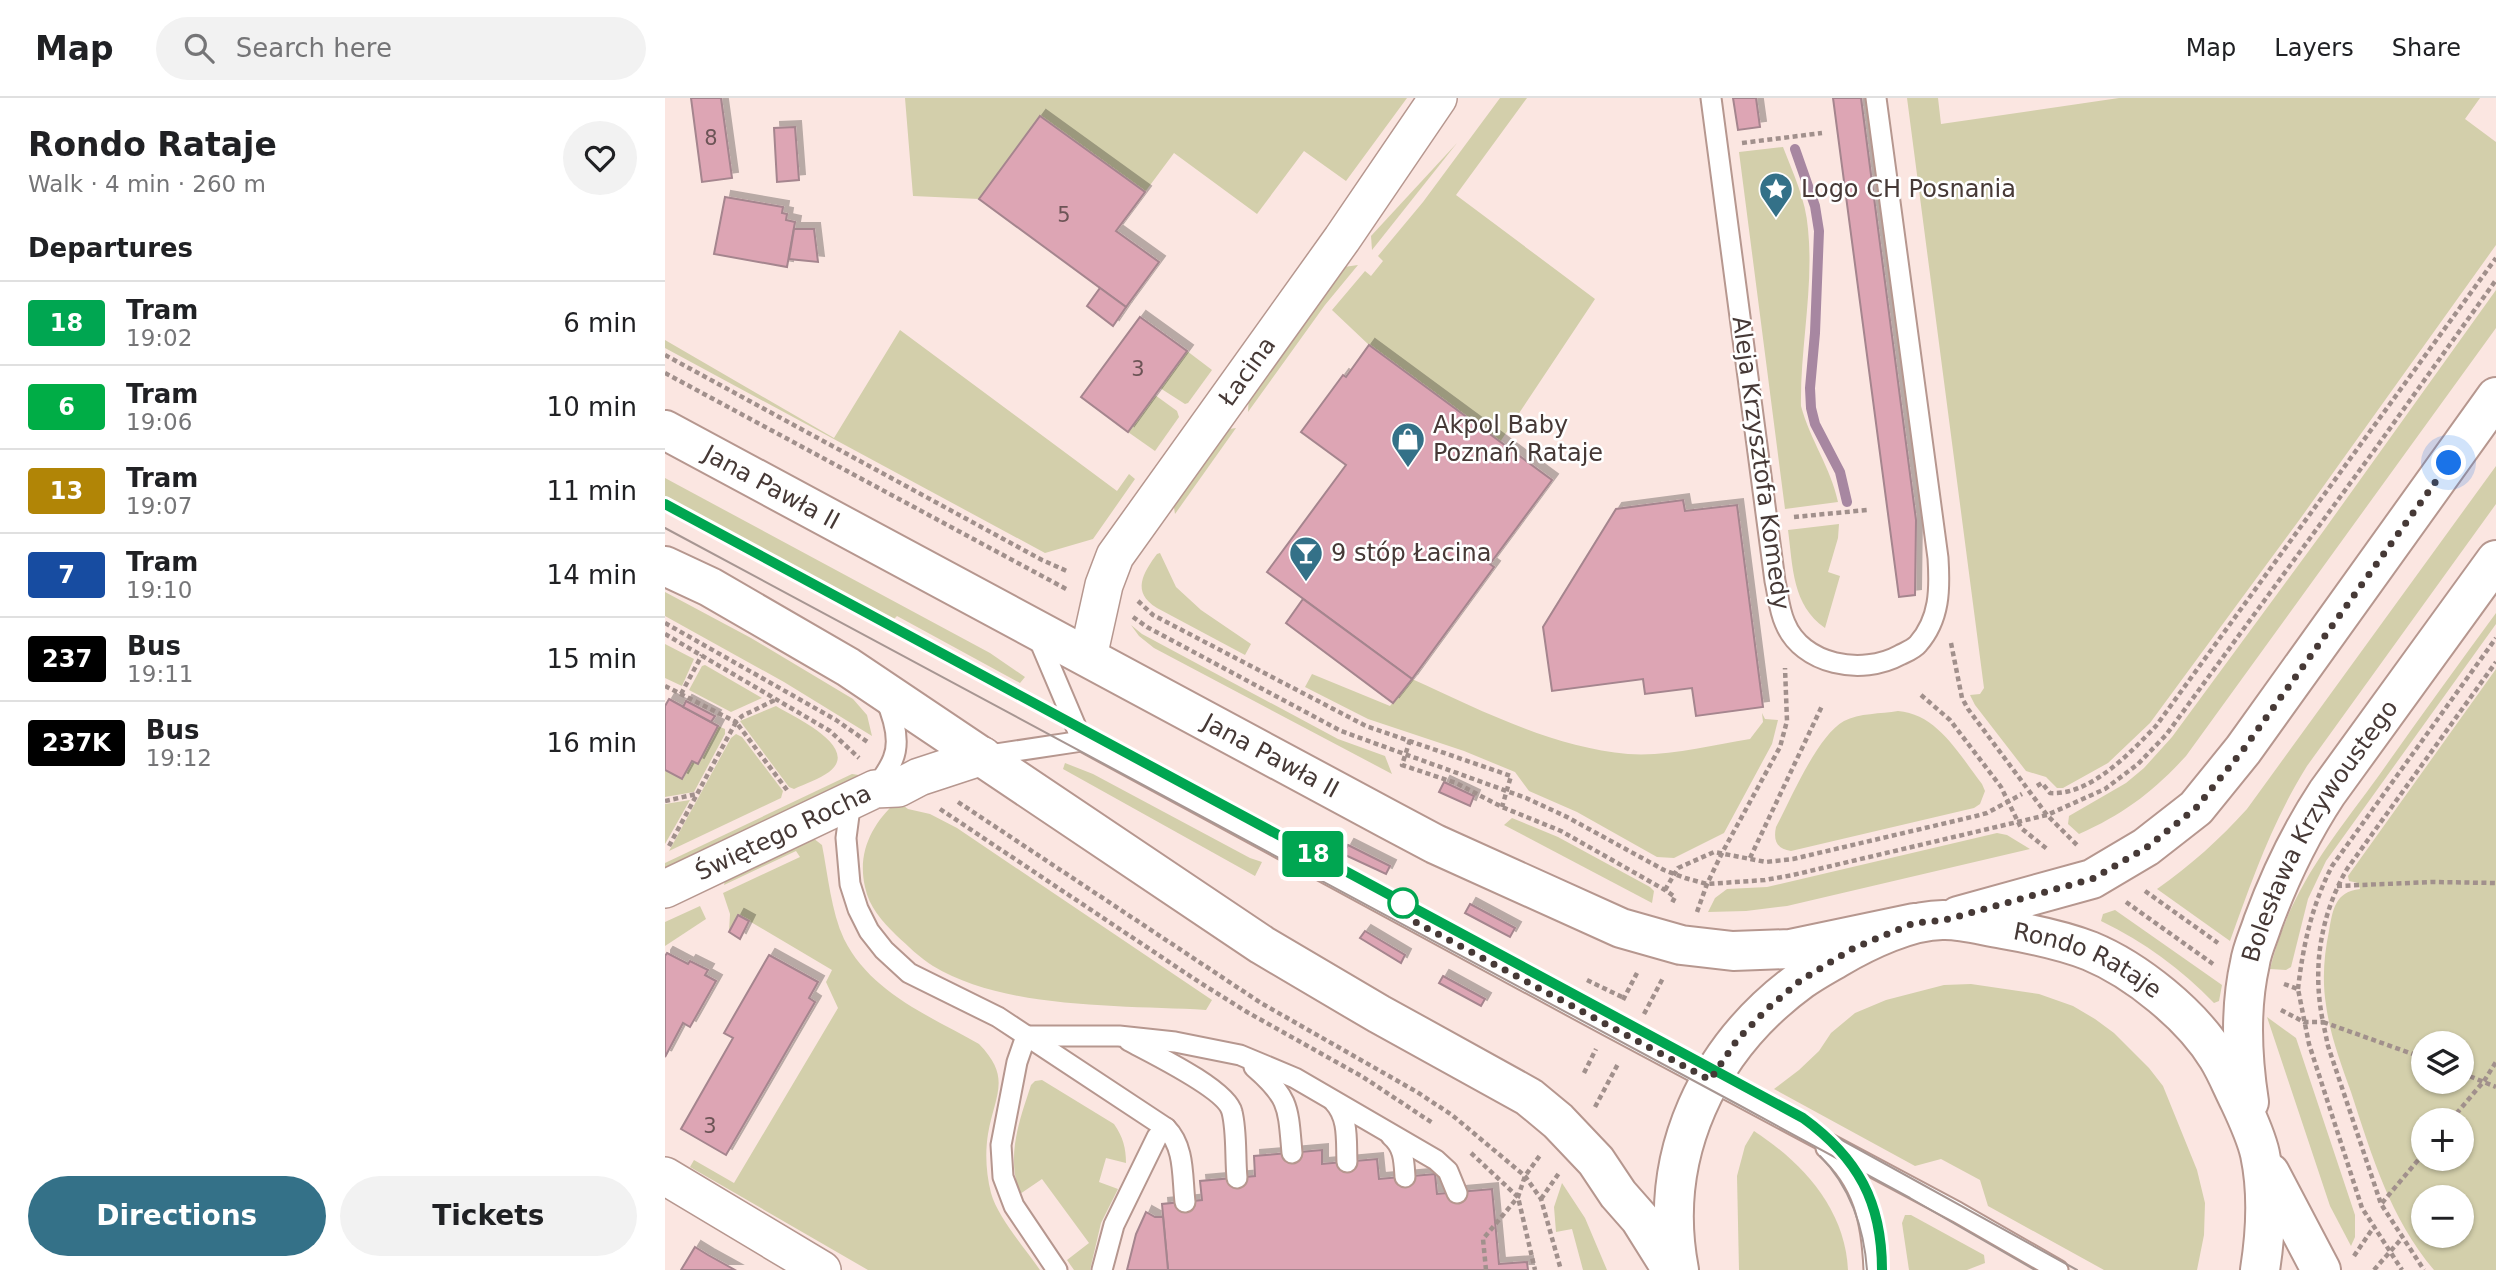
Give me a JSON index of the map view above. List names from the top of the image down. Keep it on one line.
{"streets":{"main road":["Jana Pawła II","Bolesława Krzywoustego","Rondo Rataje"],"street":["Łacina","Świętego Rocha"],"lane":["Aleja Krzysztofa Komedy"]},"crossings":[["Łacina","Jana Pawła II"],["Jana Pawła II","Rondo Rataje"],["Bolesława Krzywoustego","Rondo Rataje"]],"places":{"place":["Logo CH Posnania"],"shop":["Akpol Baby Poznań Rataje"],"bar":["9 stóp Łacina"]},"lines":["tram line 18"],"house_numbers":["8","5","3","3"],"page":{"header":"Map","search":"Search here","nav":["Map","Layers","Share"],"heading":[["Rondo Rataje","Walk · 4 min · 260 m"],"Departures"],"on_map":"18","list":[{"mark":"18","name":"Tram","note":"19:02","value":"6 min"},{"mark":"6","name":"Tram","note":"19:06","value":"10 min"},{"mark":"13","name":"Tram","note":"19:07","value":"11 min"},{"mark":"7","name":"Tram","note":"19:10","value":"14 min"},{"mark":"237","name":"Bus","note":"19:11","value":"15 min"},{"mark":"237K","name":"Bus","note":"19:12","value":"16 min"}],"map_buttons":["+","−"],"buttons":["Directions","Tickets"]}}
